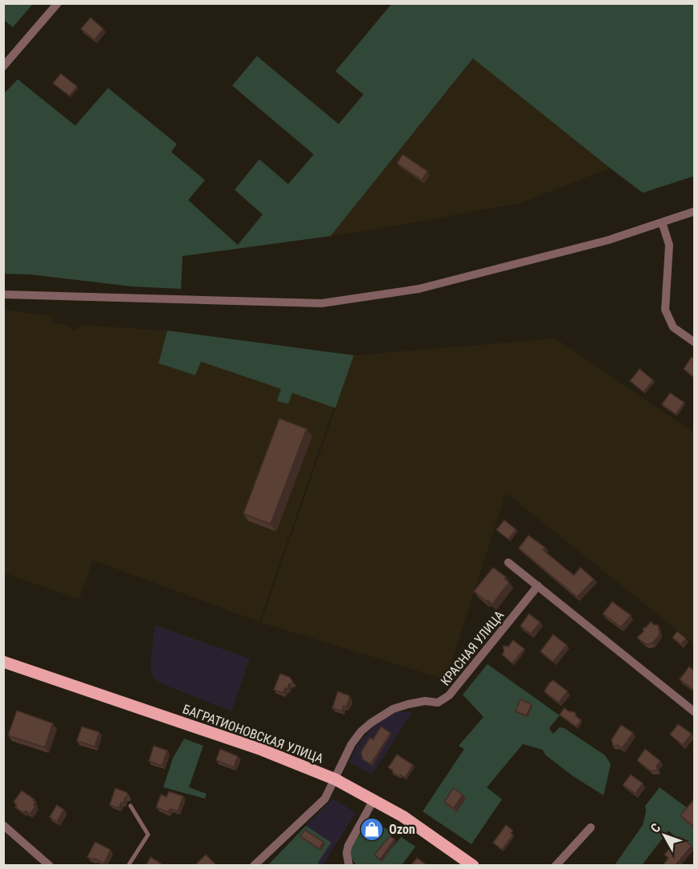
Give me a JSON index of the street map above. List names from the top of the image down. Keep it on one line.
{"streets":{"main road":["БАГРАТИОНОВСКАЯ УЛИЦА"],"street":["КРАСНАЯ УЛИЦА"]},"crossings":[["КРАСНАЯ УЛИЦА","БАГРАТИОНОВСКАЯ УЛИЦА"]],"places":{"shop":["Ozon"]},"north":"top left"}
